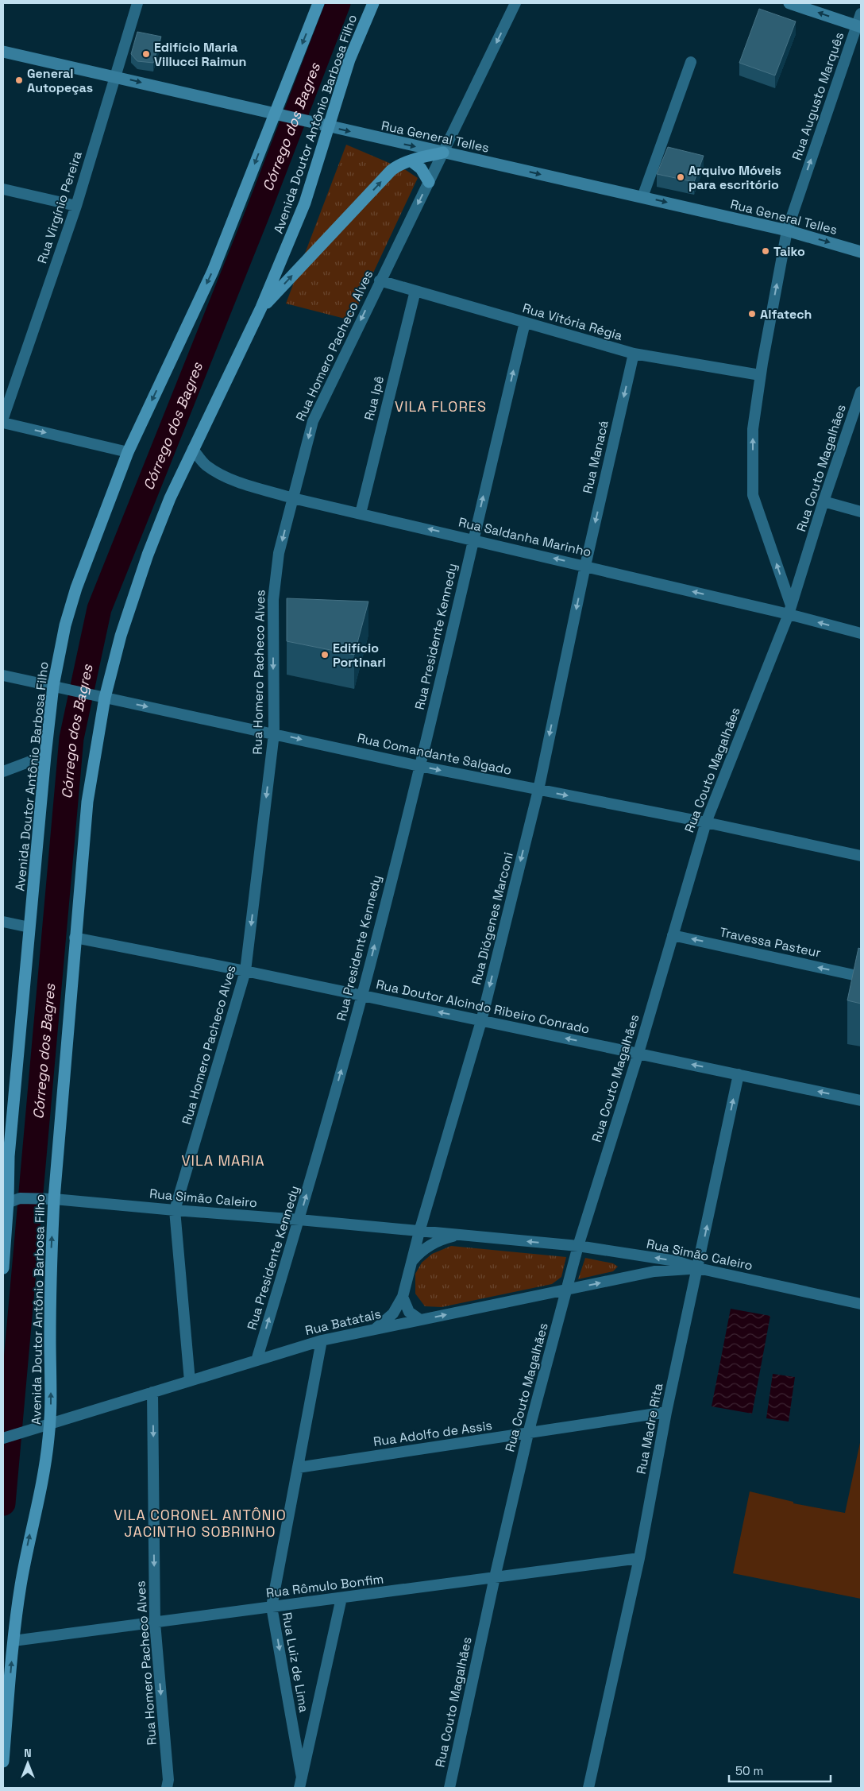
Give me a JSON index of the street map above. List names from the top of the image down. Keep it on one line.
{"streets":{"main road":["Avenida Doutor Antônio Barbosa Filho"],"street":["Rua Augusto Marquês","Rua General Telles","Rua Virgínio Pereira","Rua Vitória Régia","Rua Homero Pacheco Alves","Rua Ipê","Rua Manacá","Rua Couto Magalhães","Rua Saldanha Marinho","Rua Presidente Kennedy","Rua Comandante Salgado","Rua Diógenes Marconi","Travessa Pasteur","Rua Doutor Alcindo Ribeiro Conrado","Rua Simão Caleiro","Rua Batatais","Rua Madre Rita","Rua Adolfo de Assis","Rua Rômulo Bonfim","Rua Luiz de Lima"]},"crossings":[["Rua Augusto Marquês","Rua General Telles"],["Rua Augusto Marquês","Rua Vitória Régia"],["Rua Augusto Marquês","Rua Couto Magalhães"],["Rua Augusto Marquês","Rua Saldanha Marinho"],["Avenida Doutor Antônio Barbosa Filho","Rua Saldanha Marinho"],["Avenida Doutor Antônio Barbosa Filho","Rua Comandante Salgado"],["Avenida Doutor Antônio Barbosa Filho","Rua Doutor Alcindo Ribeiro Conrado"],["Avenida Doutor Antônio Barbosa Filho","Rua Simão Caleiro"],["Avenida Doutor Antônio Barbosa Filho","Rua Rômulo Bonfim"],["Rua General Telles","Rua Virgínio Pereira"],["Rua General Telles","Rua Homero Pacheco Alves"],["Rua Vitória Régia","Rua Homero Pacheco Alves"],["Rua Vitória Régia","Rua Ipê"],["Rua Vitória Régia","Rua Manacá"],["Rua Vitória Régia","Rua Presidente Kennedy"],["Rua Homero Pacheco Alves","Rua Saldanha Marinho"],["Rua Homero Pacheco Alves","Rua Comandante Salgado"],["Rua Homero Pacheco Alves","Rua Doutor Alcindo Ribeiro Conrado"],["Rua Homero Pacheco Alves","Rua Simão Caleiro"],["Rua Homero Pacheco Alves","Rua Batatais"],["Rua Homero Pacheco Alves","Rua Rômulo Bonfim"],["Rua Ipê","Rua Saldanha Marinho"],["Rua Manacá","Rua Saldanha Marinho"],["Rua Manacá","Rua Diógenes Marconi"],["Rua Couto Magalhães","Rua Saldanha Marinho"],["Rua Couto Magalhães","Rua Comandante Salgado"],["Rua Couto Magalhães","Travessa Pasteur"],["Rua Couto Magalhães","Rua Doutor Alcindo Ribeiro Conrado"],["Rua Couto Magalhães","Rua Simão Caleiro"],["Rua Couto Magalhães","Rua Batatais"],["Rua Couto Magalhães","Rua Adolfo de Assis"],["Rua Couto Magalhães","Rua Rômulo Bonfim"],["Rua Saldanha Marinho","Rua Presidente Kennedy"],["Rua Saldanha Marinho","Rua Diógenes Marconi"],["Rua Presidente Kennedy","Rua Comandante Salgado"],["Rua Presidente Kennedy","Rua Doutor Alcindo Ribeiro Conrado"],["Rua Presidente Kennedy","Rua Simão Caleiro"],["Rua Presidente Kennedy","Rua Batatais"],["Rua Comandante Salgado","Rua Diógenes Marconi"],["Rua Diógenes Marconi","Rua Doutor Alcindo Ribeiro Conrado"],["Rua Diógenes Marconi","Rua Simão Caleiro"],["Rua Diógenes Marconi","Rua Batatais"],["Rua Doutor Alcindo Ribeiro Conrado","Rua Madre Rita"],["Rua Simão Caleiro","Rua Batatais"],["Rua Simão Caleiro","Rua Madre Rita"],["Rua Batatais","Rua Madre Rita"],["Rua Batatais","Rua Luiz de Lima"],["Rua Madre Rita","Rua Adolfo de Assis"],["Rua Madre Rita","Rua Rômulo Bonfim"],["Rua Adolfo de Assis","Rua Luiz de Lima"],["Rua Rômulo Bonfim","Rua Luiz de Lima"]],"one_way":["Rua Augusto Marquês","Rua General Telles","Rua Homero Pacheco Alves","Rua Manacá","Rua Saldanha Marinho","Rua Presidente Kennedy","Rua Comandante Salgado","Rua Diógenes Marconi","Travessa Pasteur","Rua Doutor Alcindo Ribeiro Conrado","Rua Batatais"],"districts":["VILA FLORES","VILA MARIA","VILA CORONEL ANTÔNIO JACINTHO SOBRINHO"],"water":["Córrego dos Bagres"],"places":["Edifício Maria Villucci Raimun","General Autopeças","Arquivo Móveis para escritório","Taiko","Alfatech","Edifício Portinari"],"scale_bar":"50 m","north":"top"}
